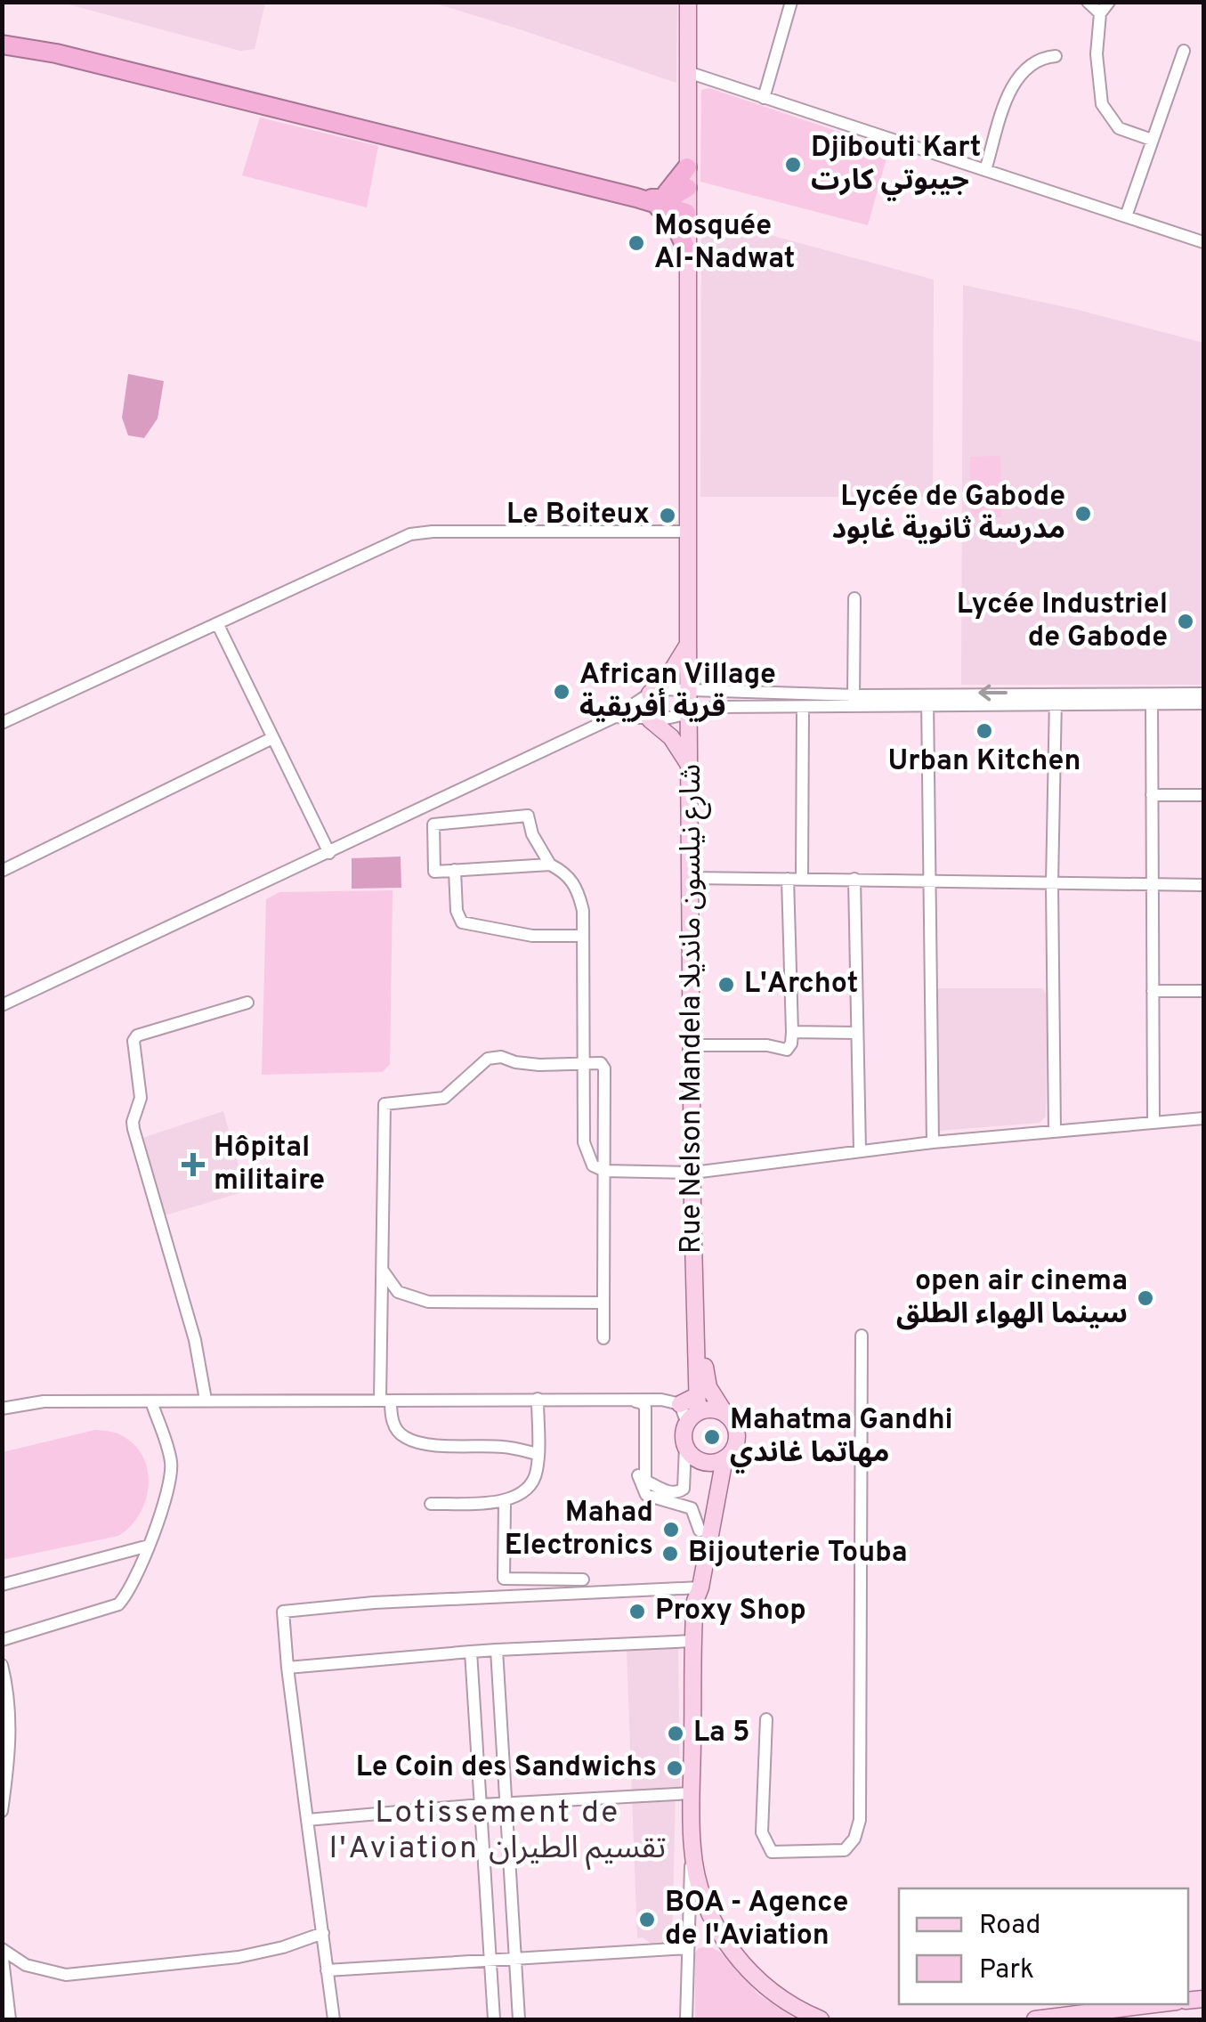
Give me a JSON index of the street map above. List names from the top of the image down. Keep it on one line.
{"streets":{"main road":["Rue Nelson Mandela شارع نيلسون مانديلا"]},"districts":["Lotissement de l'Aviation تقسيم الطيران"],"places":{"other":["Djibouti Kart جيبوتي كارت","Mosquée Al-Nadwat","Lycée de Gabode مدرسة ثانوية غابود","Le Boiteux","Lycée Industriel de Gabode","African Village قرية أفريقية","Urban Kitchen","L'Archot","open air cinema سينما الهواء الطلق","Mahatma Gandhi مهاتما غاندي","Mahad Electronics","Bijouterie Touba","Proxy Shop","La 5","Le Coin des Sandwichs","BOA - Agence de l'Aviation"],"health":["Hôpital militaire"]},"legend":["Road","Park"]}
